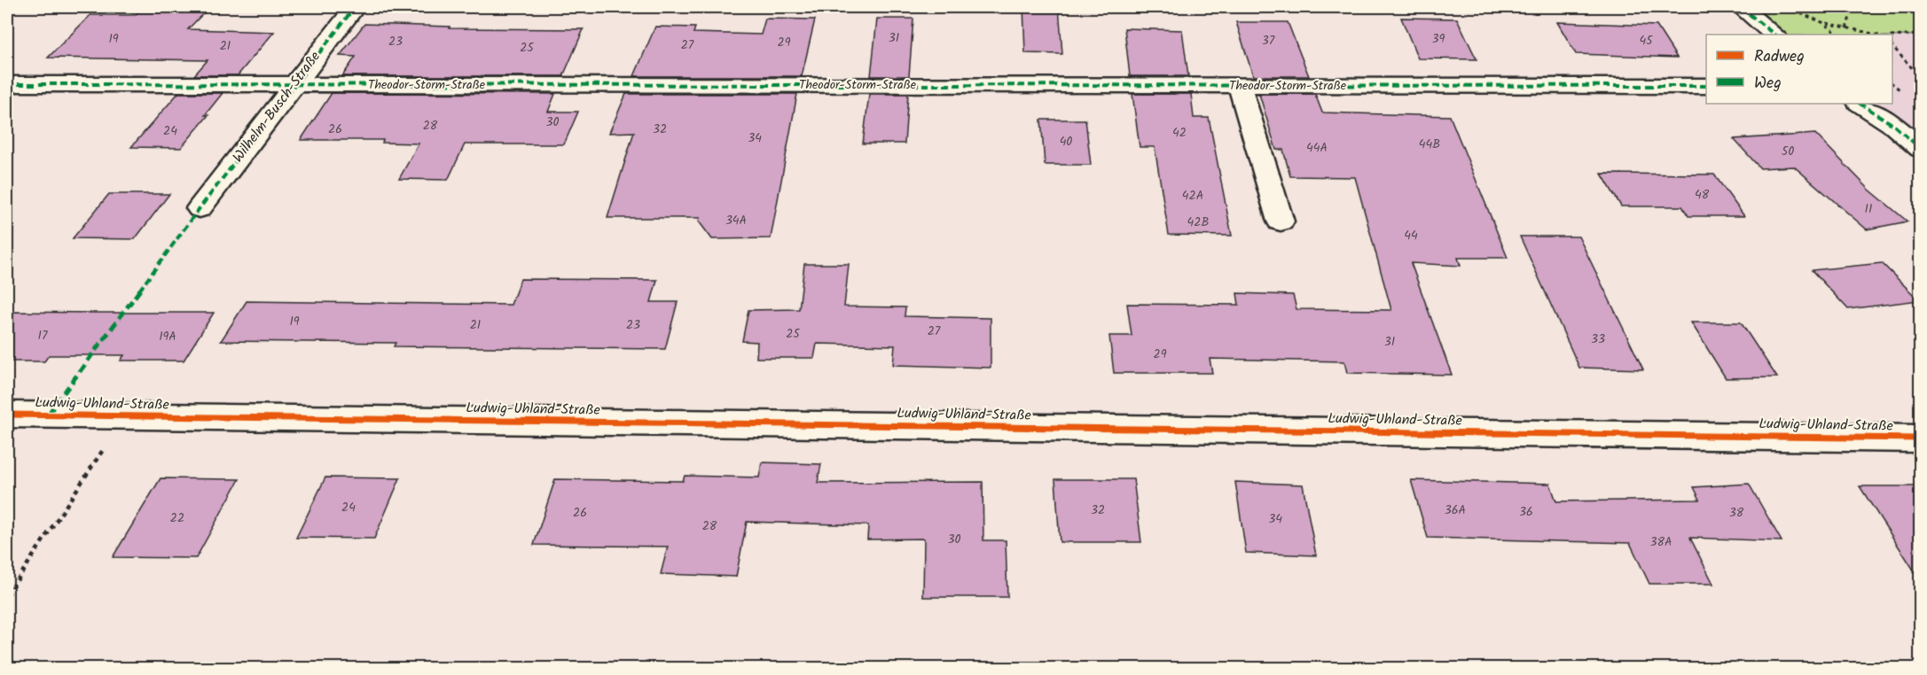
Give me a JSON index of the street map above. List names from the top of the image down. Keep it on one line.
{"streets":{"street":["Theodor-Storm-Straße","Wilhelm-Busch-Straße","Ludwig-Uhland-Straße"]},"crossings":[["Theodor-Storm-Straße","Wilhelm-Busch-Straße"]],"house_numbers":["31","19","39","37","45","23","29","27","21","25","30","28","26","32","24","42","34","40","44B","44A","50","48","42A","11","34A","42B","44","19","21","23","27","25","17","19A","33","31","29","24","32","36A","36","26","38","22","34","28","30","38A"],"legend":["Radweg","Weg"]}
